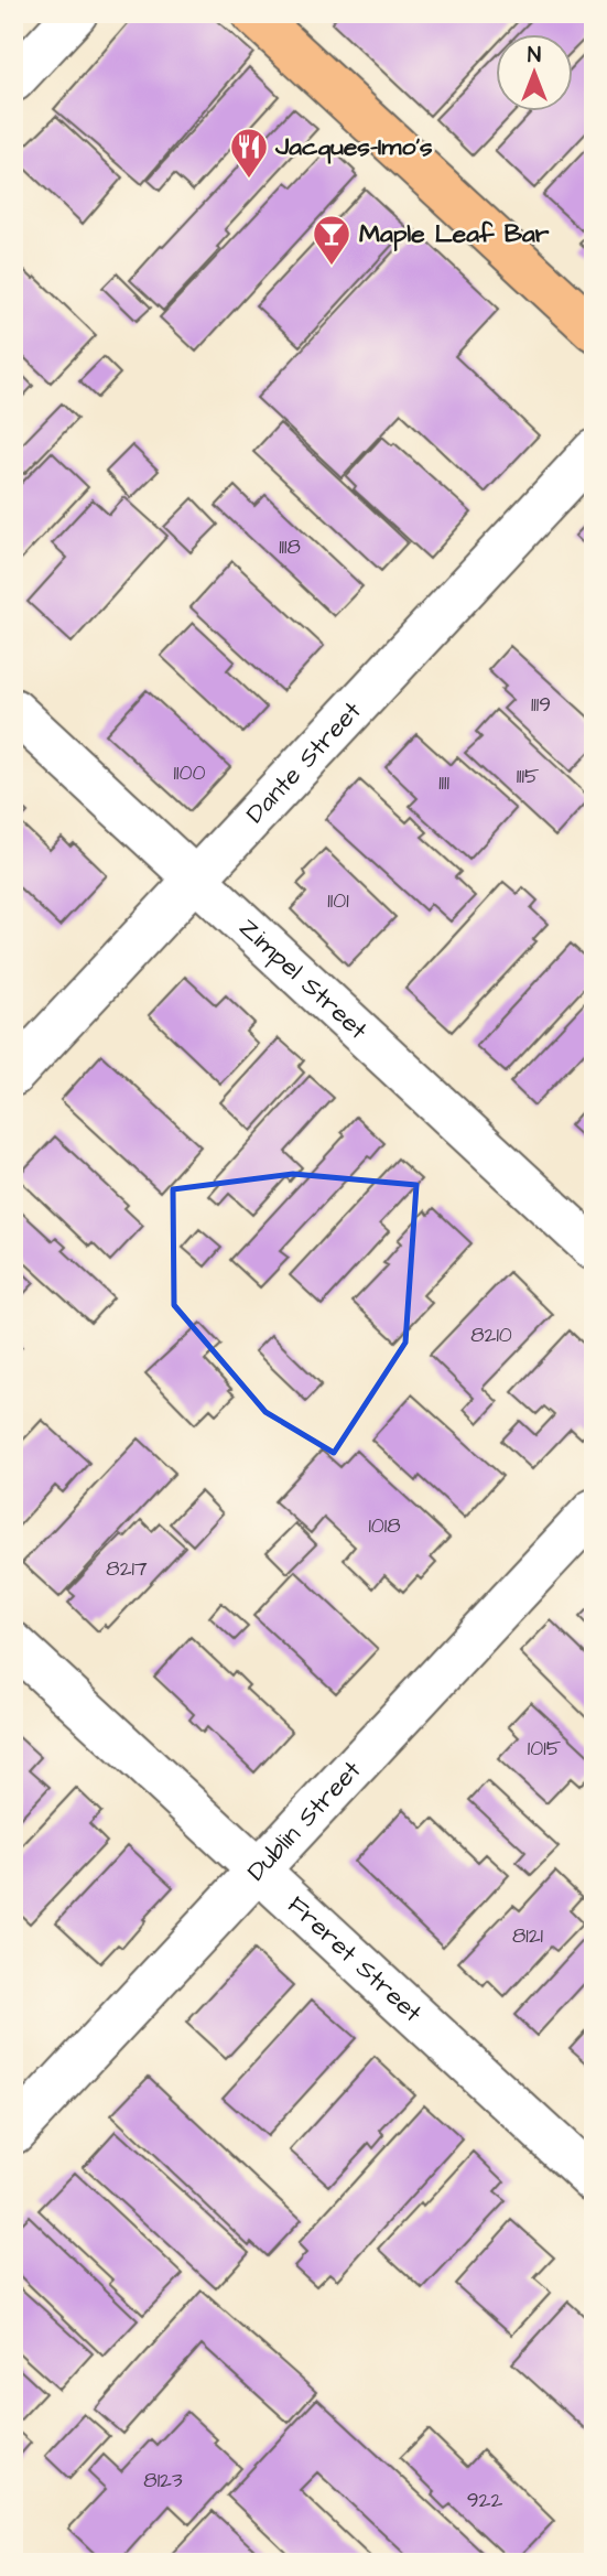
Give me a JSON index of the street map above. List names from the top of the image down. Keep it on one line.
{"streets":{"street":["Dante Street","Zimpel Street","Dublin Street","Freret Street"]},"crossings":[["Dante Street","Zimpel Street"],["Dublin Street","Freret Street"]],"places":{"restaurant":["Jacques-Imo's"],"bar":["Maple Leaf Bar"]},"house_numbers":["1118","1119","1100","1115","1111","1101","8210","1018","8217","1015","8121","8123","922"],"north":"top"}
